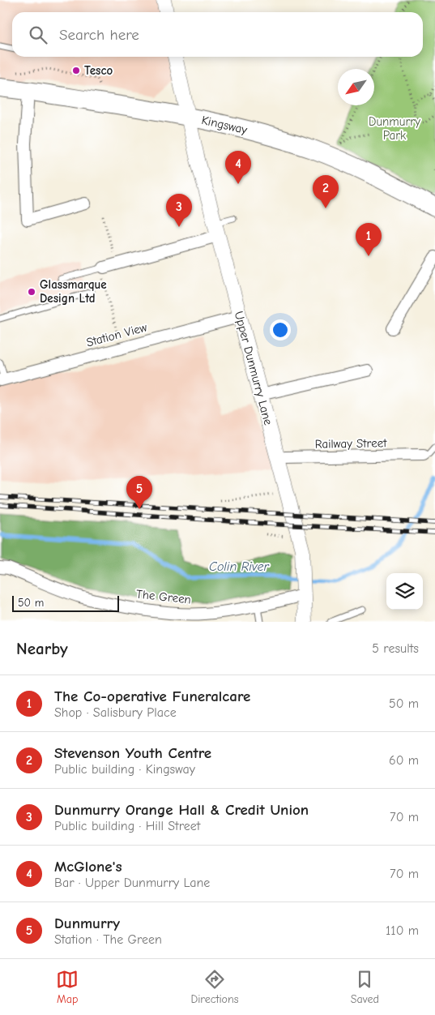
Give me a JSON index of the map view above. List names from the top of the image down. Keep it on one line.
{"streets":{"main road":["Kingsway"],"street":["Station View","Upper Dunmurry Lane","Railway Street","The Green"]},"crossings":[["Kingsway","Upper Dunmurry Lane"],["Station View","Upper Dunmurry Lane"],["Upper Dunmurry Lane","Railway Street"],["Upper Dunmurry Lane","The Green"]],"water":["Colin River"],"parks":["Dunmurry Park"],"places":["Tesco","Glassmarque Design Ltd"],"scale_bar":"50 m","north":"bottom left","page":{"search":"Search here","pins":["4","2","3","1","5"],"scale":"50 m","heading":["Nearby","5 results"],"list":[{"mark":"1","name":"The Co-operative Funeralcare","note":"Shop · Salisbury Place","value":"50 m"},{"mark":"2","name":"Stevenson Youth Centre","note":"Public building · Kingsway","value":"60 m"},{"mark":"3","name":"Dunmurry Orange Hall & Credit Union","note":"Public building · Hill Street","value":"70 m"},{"mark":"4","name":"McGlone's","note":"Bar · Upper Dunmurry Lane","value":"70 m"},{"mark":"5","name":"Dunmurry","note":"Station · The Green","value":"110 m"}],"nav":["Map","Directions","Saved"]}}
